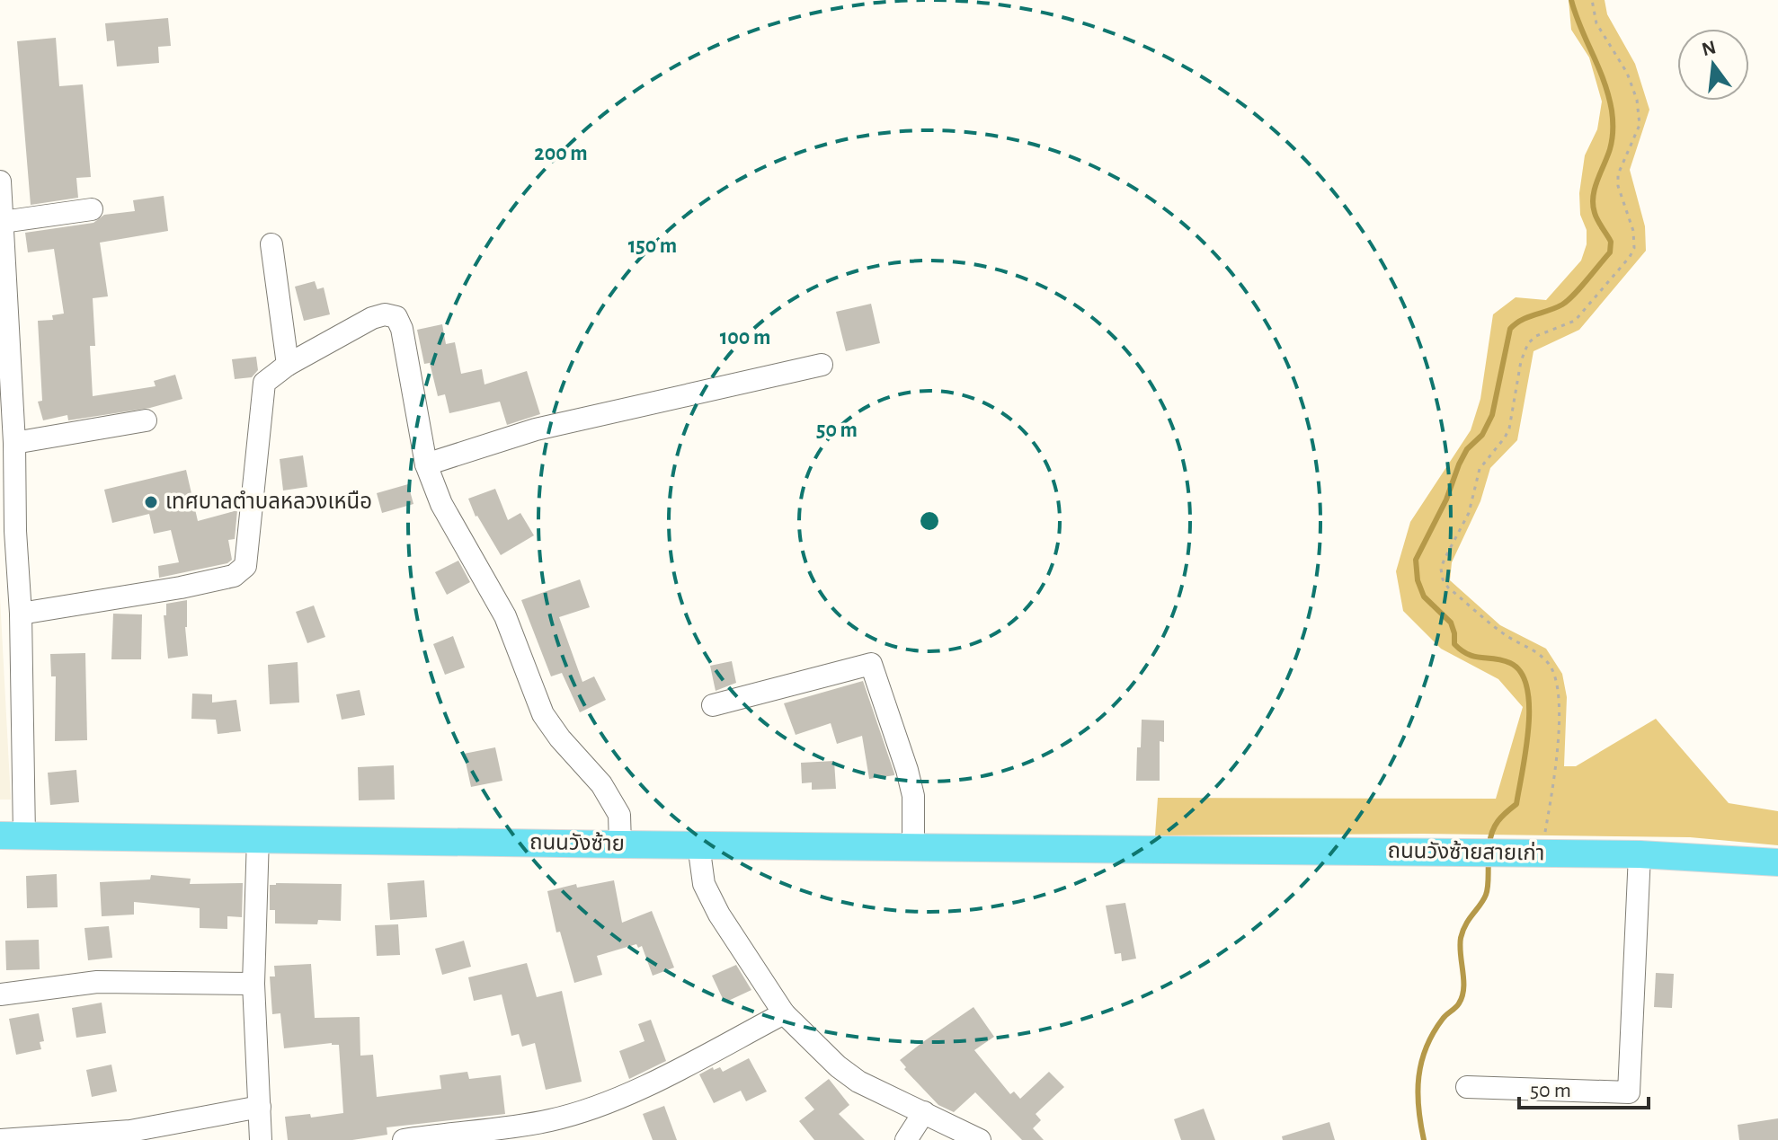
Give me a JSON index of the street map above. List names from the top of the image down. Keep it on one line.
{"streets":{"main road":["ถนนวังซ้าย","ถนนวังซ้ายสายเก่า"]},"crossings":[["ถนนวังซ้าย","ถนนวังซ้ายสายเก่า"]],"places":["เทศบาลตำบลหลวงเหนือ"],"scale_bar":"50 m","north":"top","rings":["200 m","150 m","100 m","50 m"]}
